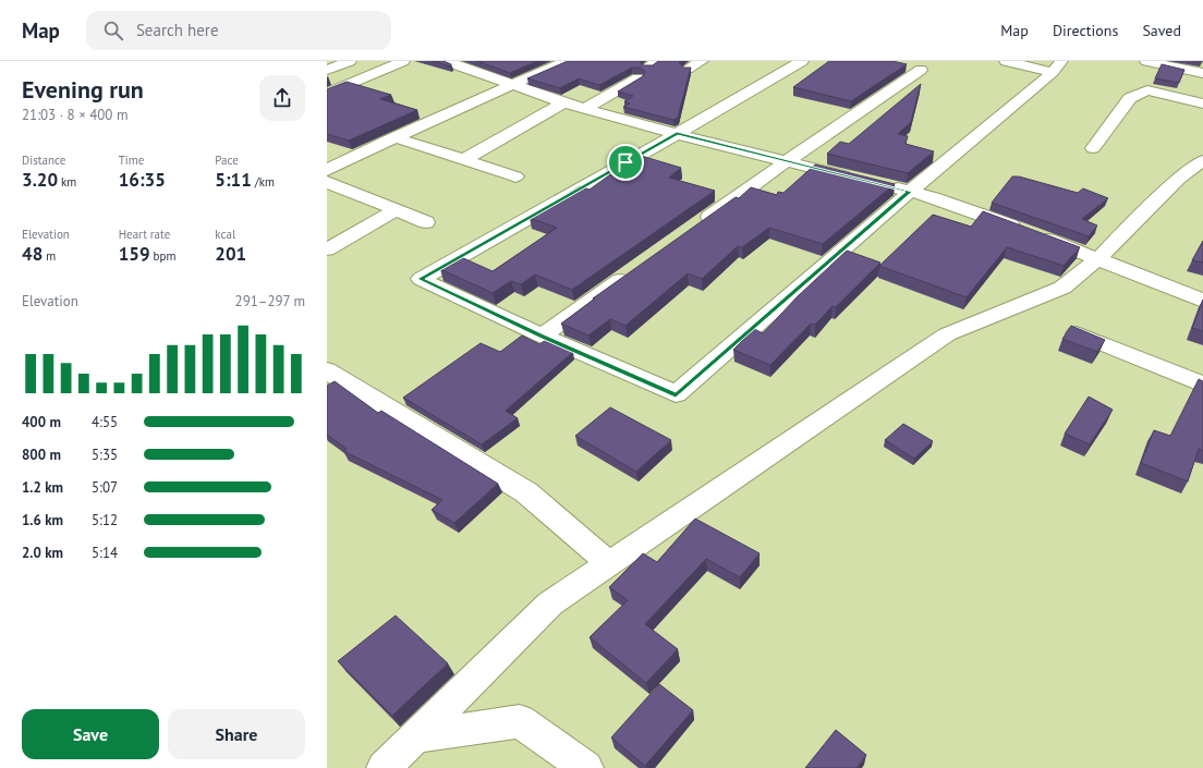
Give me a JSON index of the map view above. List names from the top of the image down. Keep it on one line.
{"page":{"header":"Map","search":"Search here","nav":["Map","Directions","Saved"],"heading":["Evening run","21:03 · 8 × 400 m"],"stats":[["Distance","3.20 km"],["Time","16:35"],["Pace","5:11 /km"],["Elevation","48 m"],["Heart rate","159 bpm"],["kcal","201"]],"chart":["Elevation","291–297 m"],"list":[{"name":"400 m","note":"4:55"},{"name":"800 m","note":"5:35"},{"name":"1.2 km","note":"5:07"},{"name":"1.6 km","note":"5:12"},{"name":"2.0 km","note":"5:14"}],"buttons":["Save","Share"]}}
